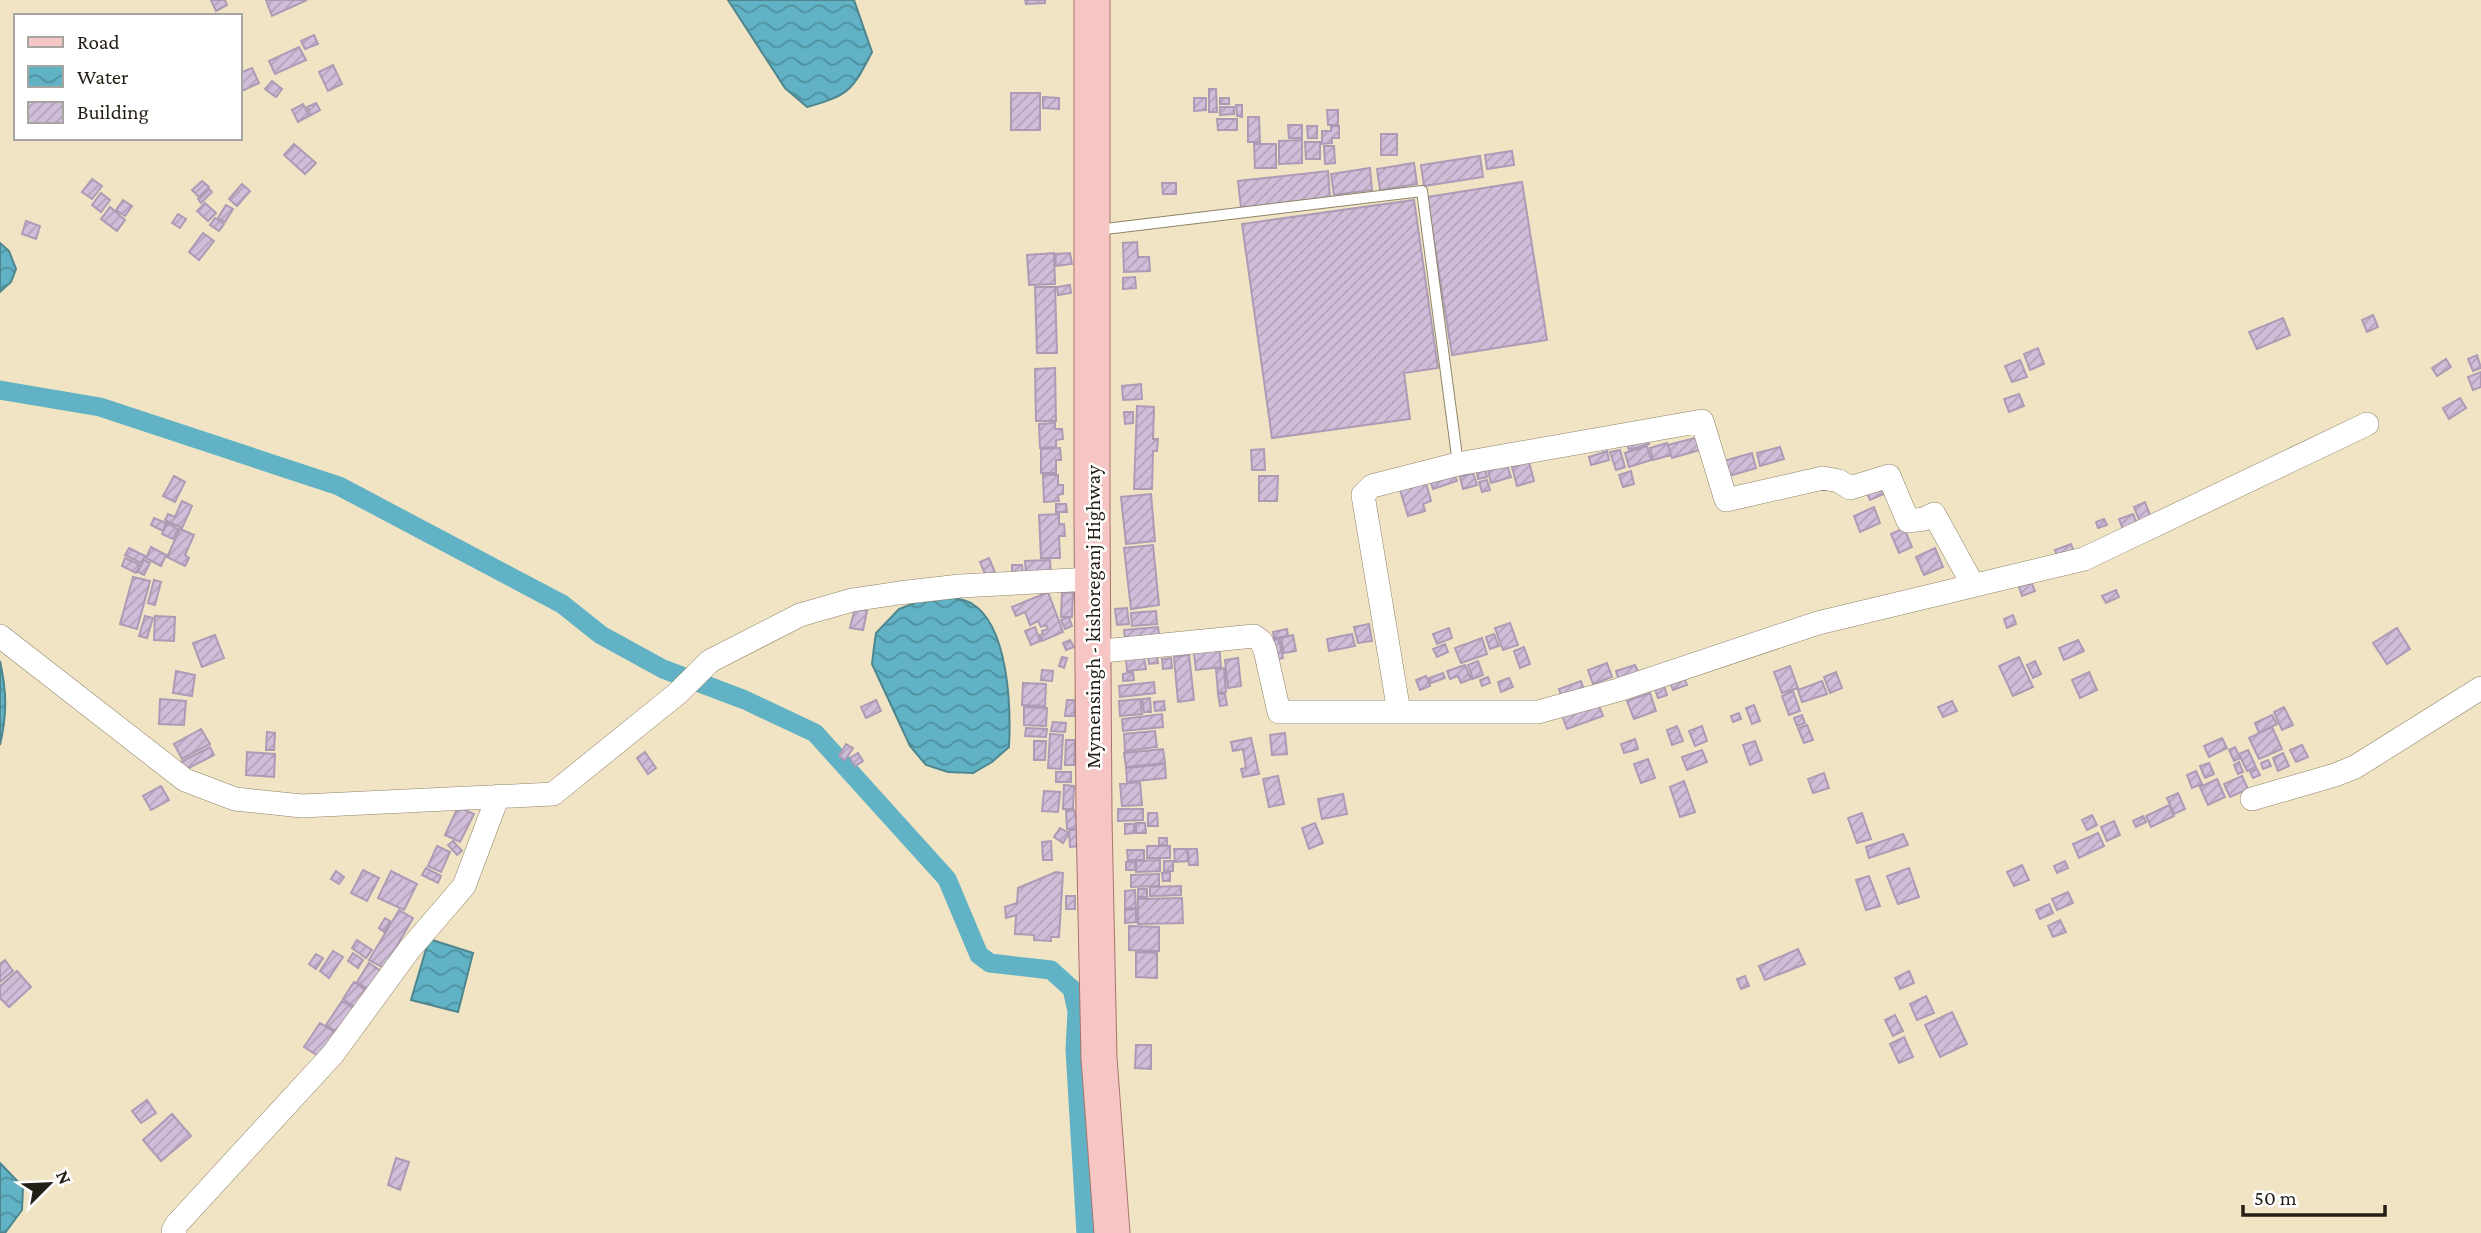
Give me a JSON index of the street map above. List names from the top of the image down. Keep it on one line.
{"streets":{"main road":["Mymensingh - kishoreganj Highway"]},"legend":["Road","Water","Building"],"scale_bar":"50 m","north":"top right"}
